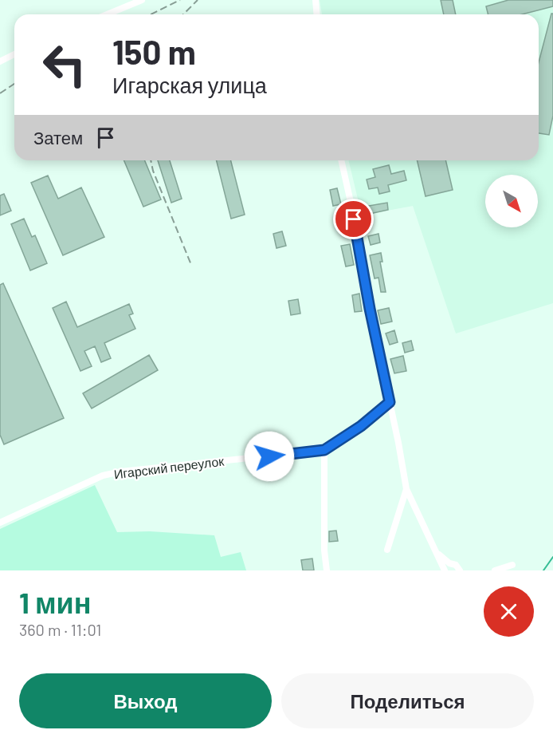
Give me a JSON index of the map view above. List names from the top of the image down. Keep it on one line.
{"streets":{"street":["Игарский переулок"]},"north":"bottom right","page":{"turn":["150 m","Игарская улица"],"then":"Затем","heading":["1 мин","360 m · 11:01"],"buttons":["Выход","Поделиться"]}}
